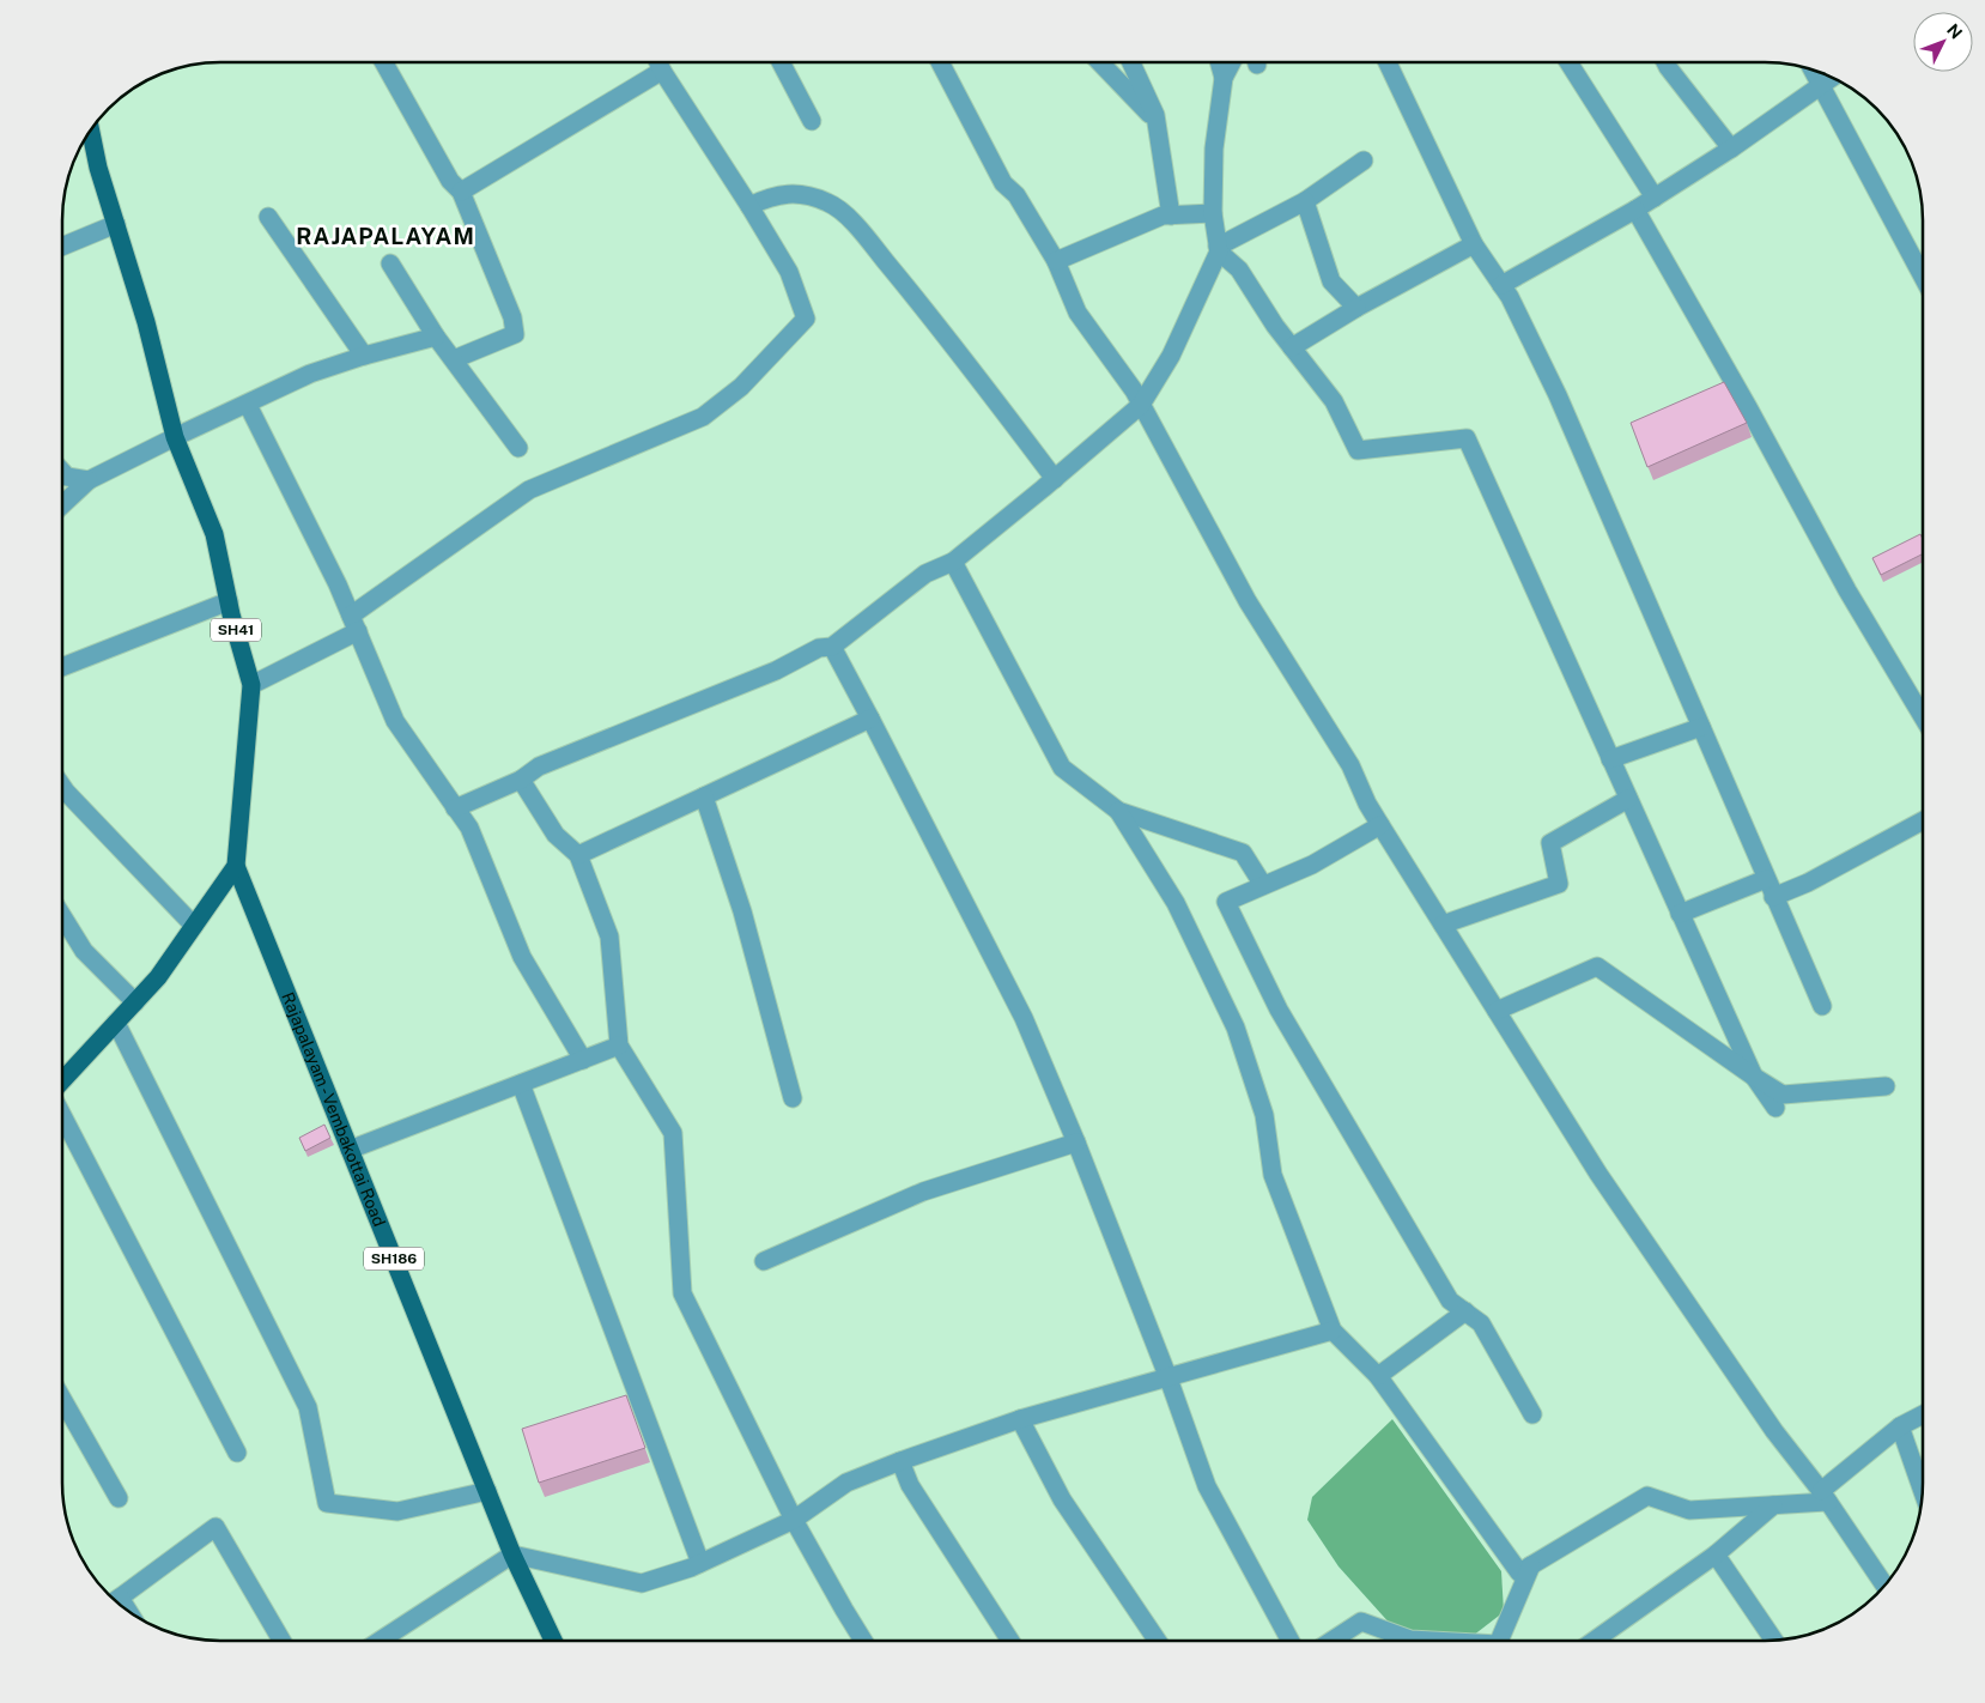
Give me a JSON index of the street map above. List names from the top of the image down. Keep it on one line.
{"streets":{"main road":["SH41","Rajapalayam - Vembakottai Road","SH186"]},"crossings":[["SH41","Rajapalayam - Vembakottai Road"]],"districts":["RAJAPALAYAM"],"north":"top right"}
